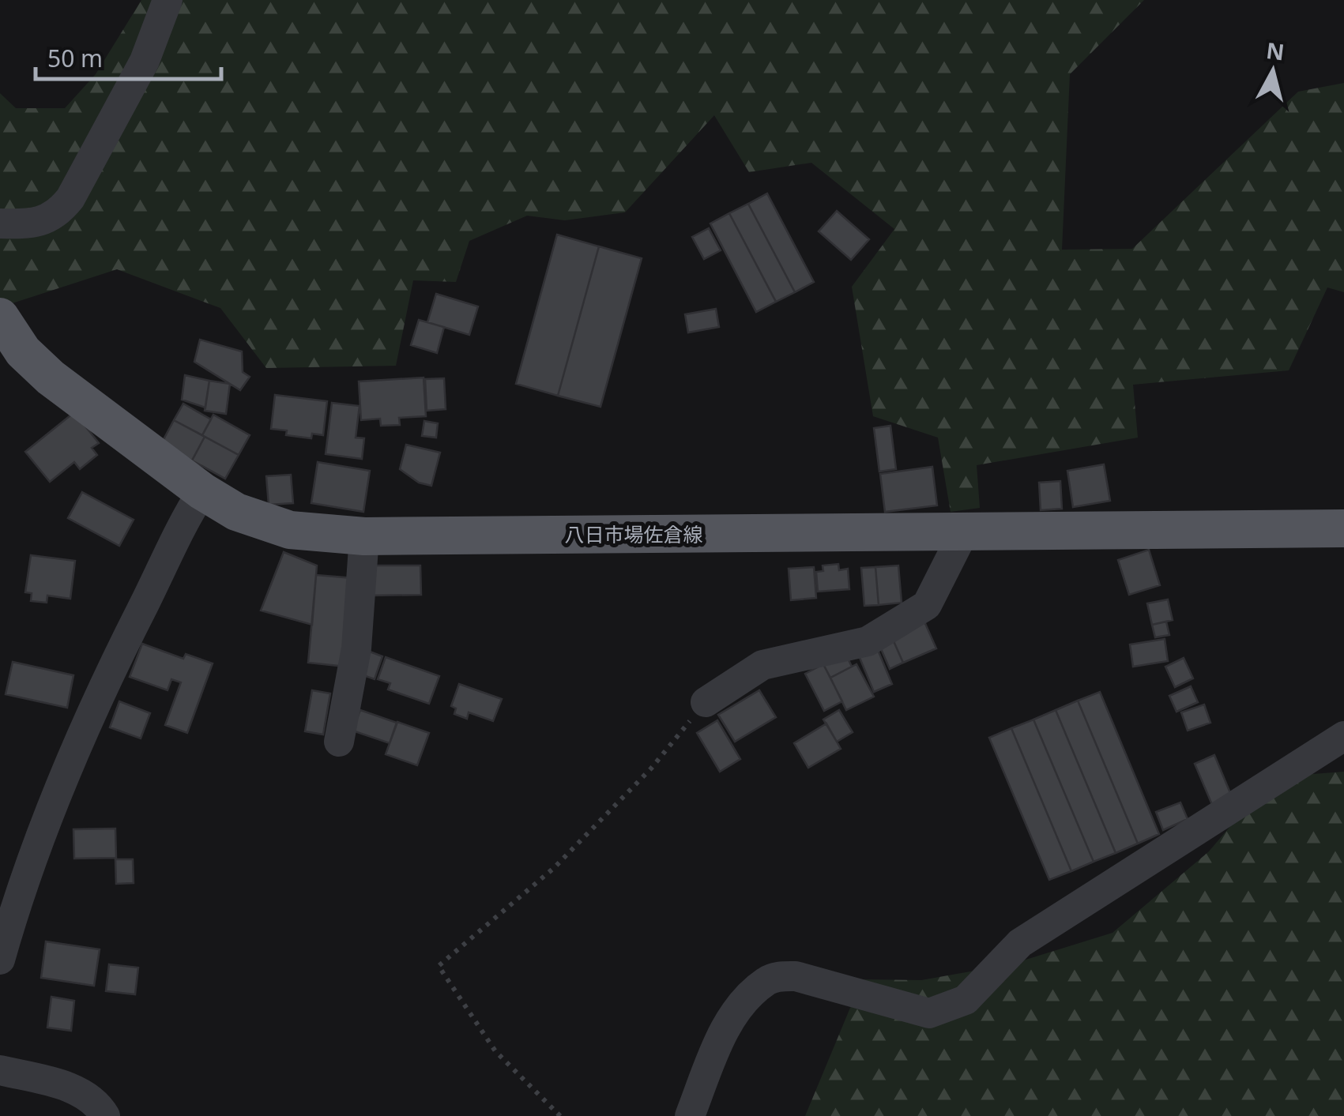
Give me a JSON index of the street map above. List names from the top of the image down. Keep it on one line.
{"streets":{"main road":["八日市場佐倉線"]},"scale_bar":"50 m","north":"top"}
